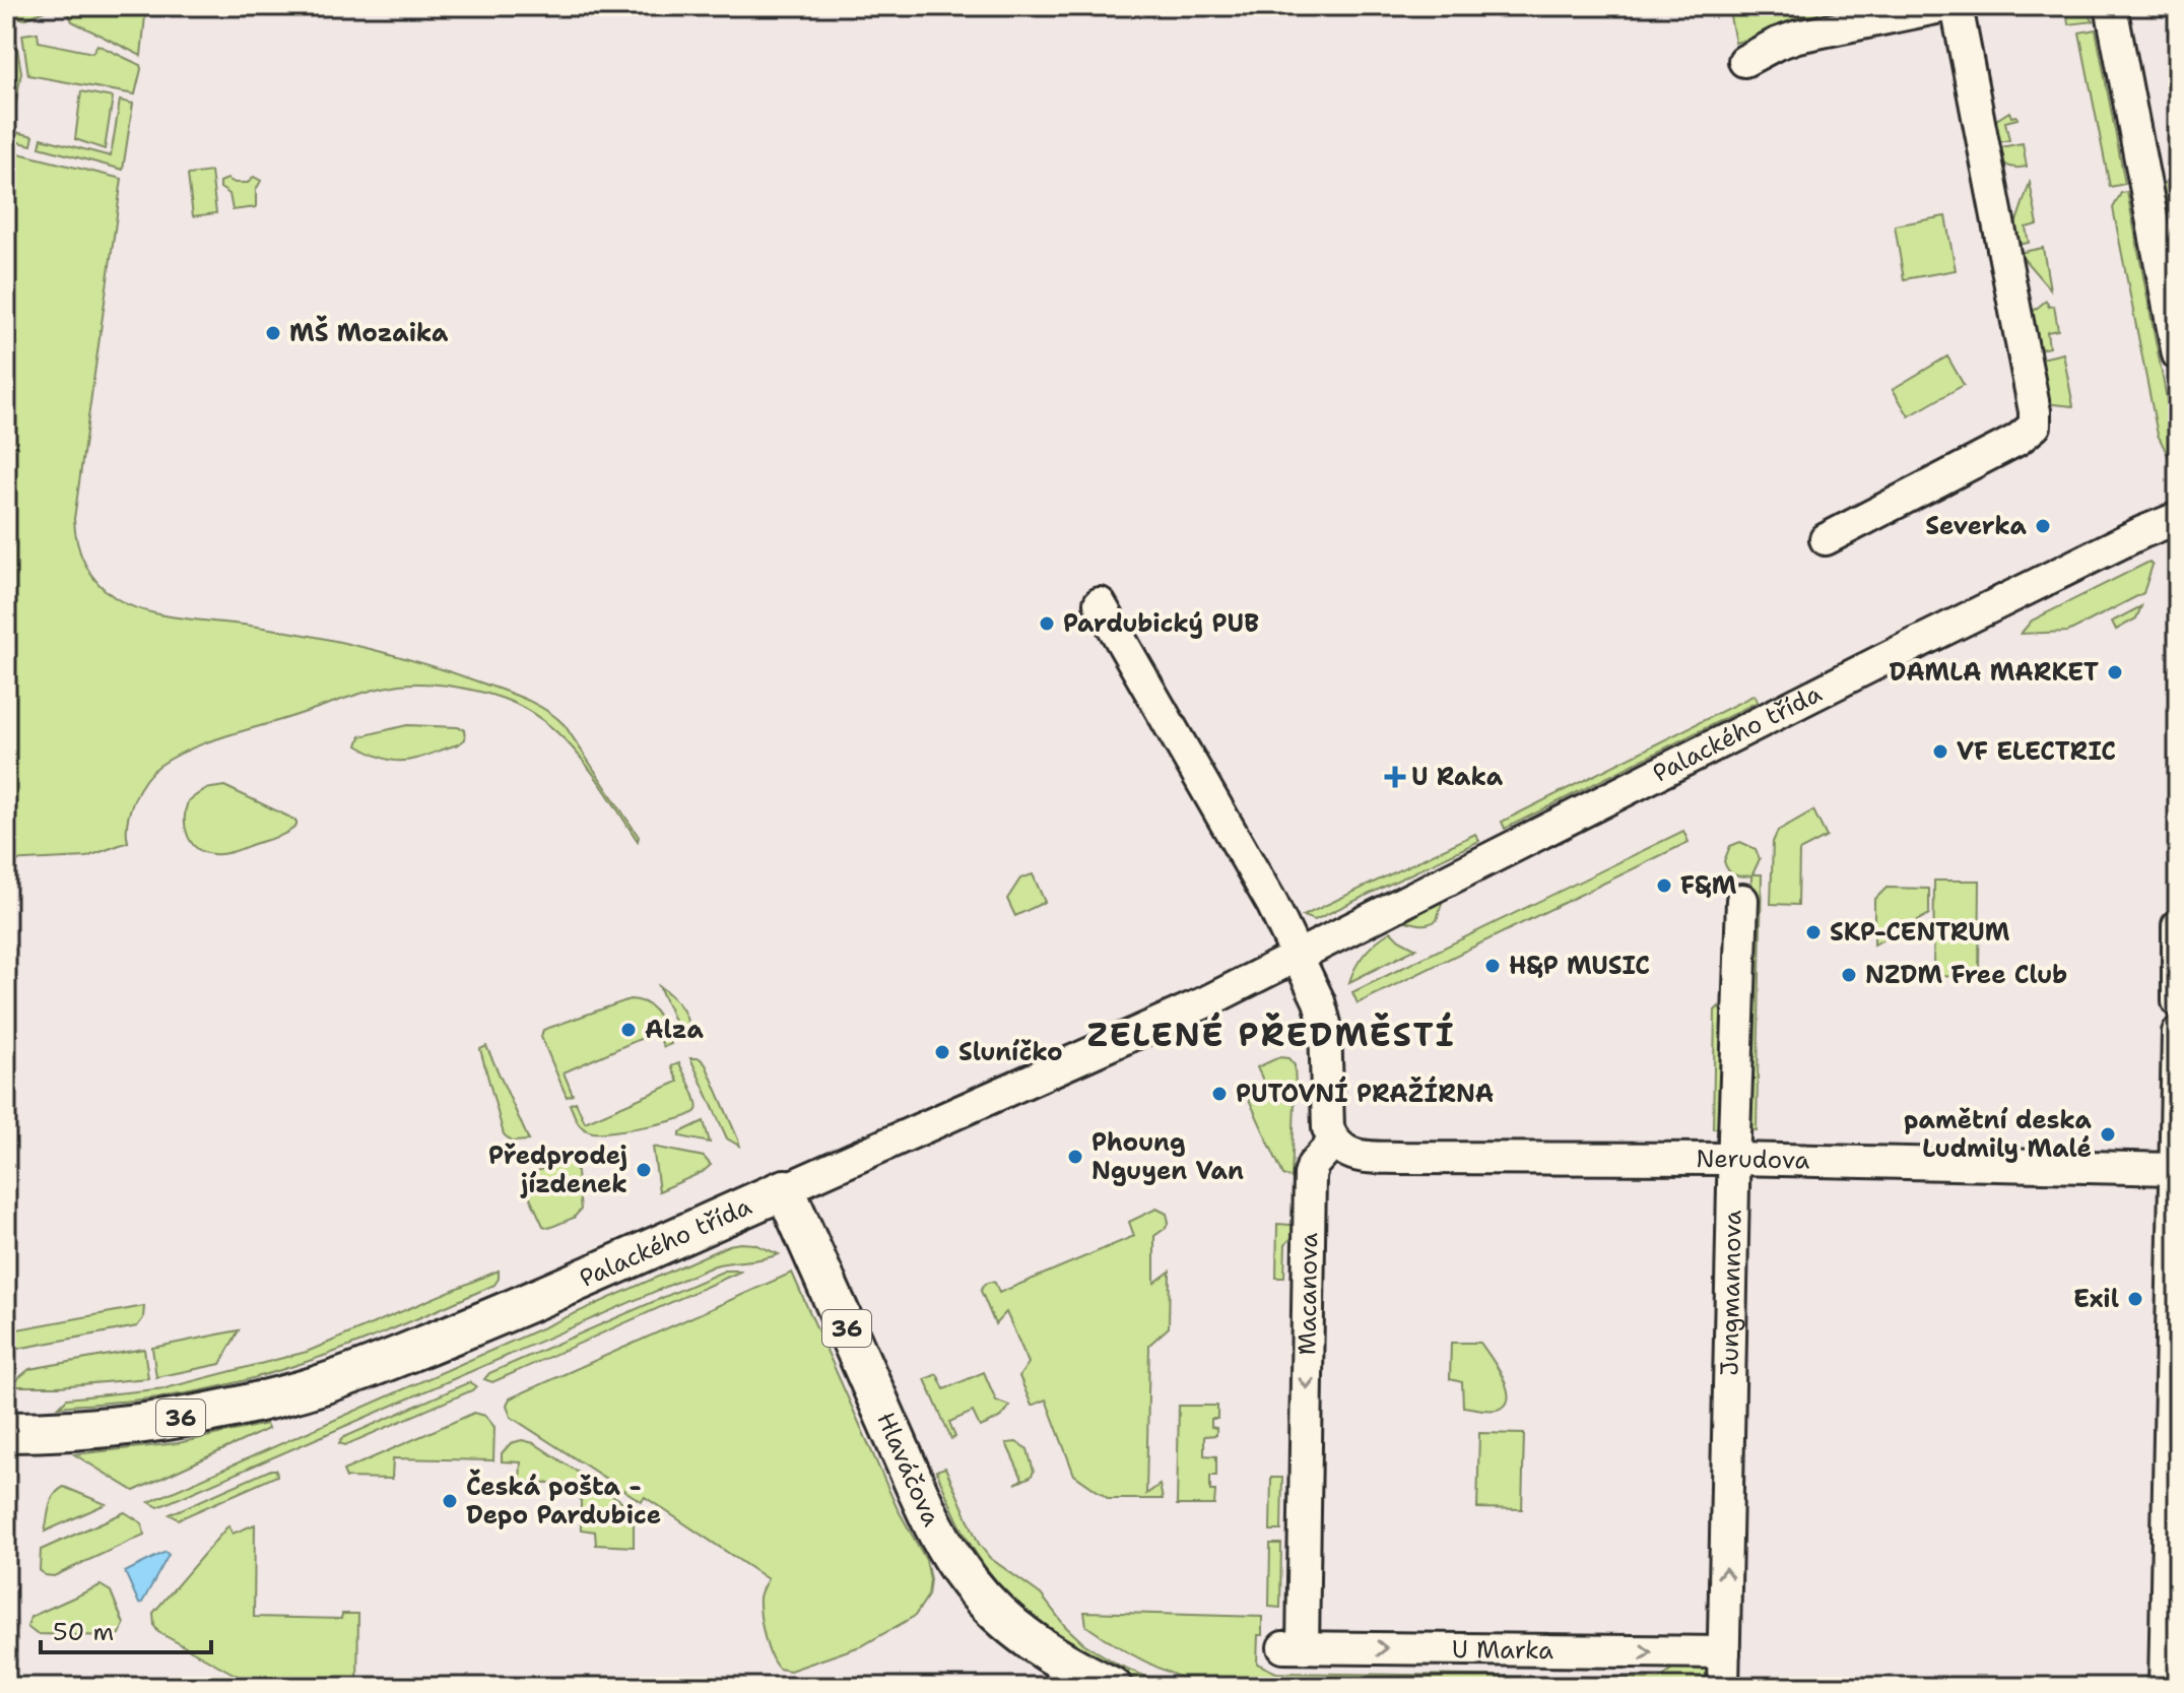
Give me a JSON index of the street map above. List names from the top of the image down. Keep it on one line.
{"streets":{"main road":["Palackého třída","36","Hlaváčova"],"street":["Nerudova","Macanova","Jungmannova","U Marka"]},"crossings":[["Palackého třída","Hlaváčova"],["Nerudova","Macanova"],["Nerudova","Jungmannova"],["Macanova","U Marka"],["Jungmannova","U Marka"]],"one_way":["Macanova","Jungmannova","U Marka"],"districts":["ZELENÉ PŘEDMĚSTÍ"],"places":{"other":["MŠ Mozaika","Severka","Pardubický PUB","DAMLA MARKET","VF ELECTRIC","F&M","SKP-CENTRUM","H&P MUSIC","NZDM Free Club","Alza","Sluníčko","PUTOVNÍ PRAŽÍRNA","pamětní deska Ludmily Malé","Phoung Nguyen Van","Předprodej jízdenek","Exil","Česká pošta - Depo Pardubice"],"health":["U Raka"]},"scale_bar":"50 m"}
